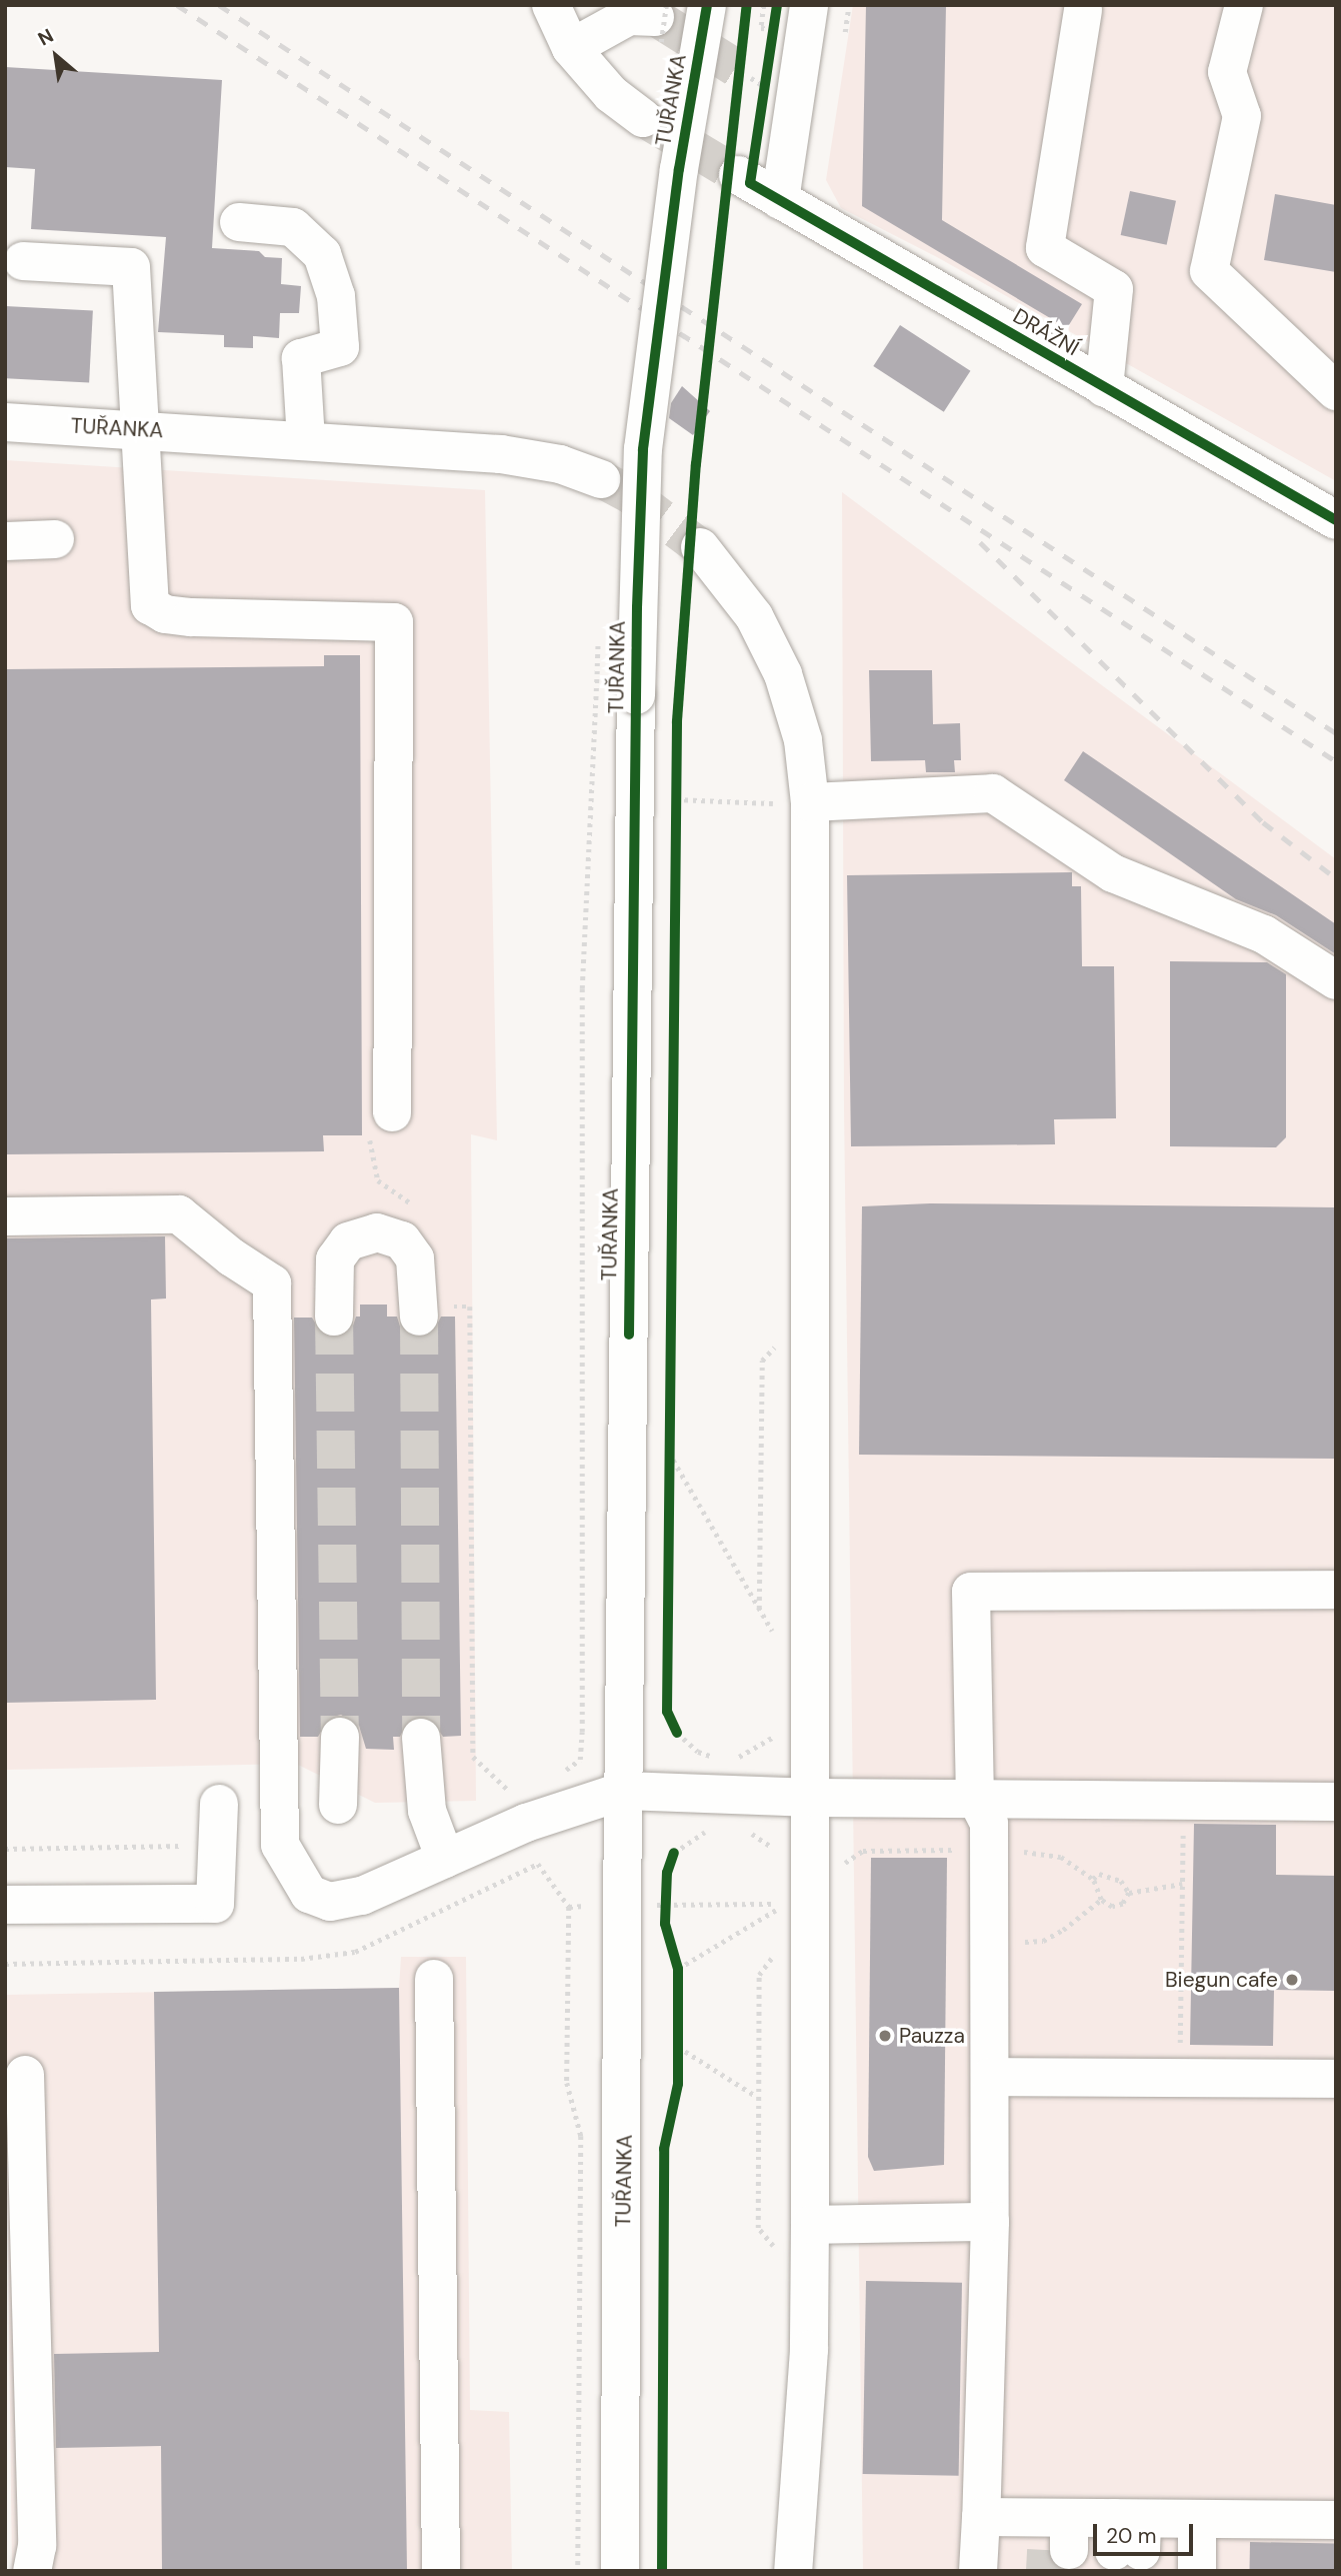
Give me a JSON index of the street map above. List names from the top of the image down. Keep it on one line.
{"streets":{"street":["TUŘANKA","DRÁŽNÍ"]},"places":["Biegun cafe","Pauzza"],"scale_bar":"20 m","north":"top left"}
